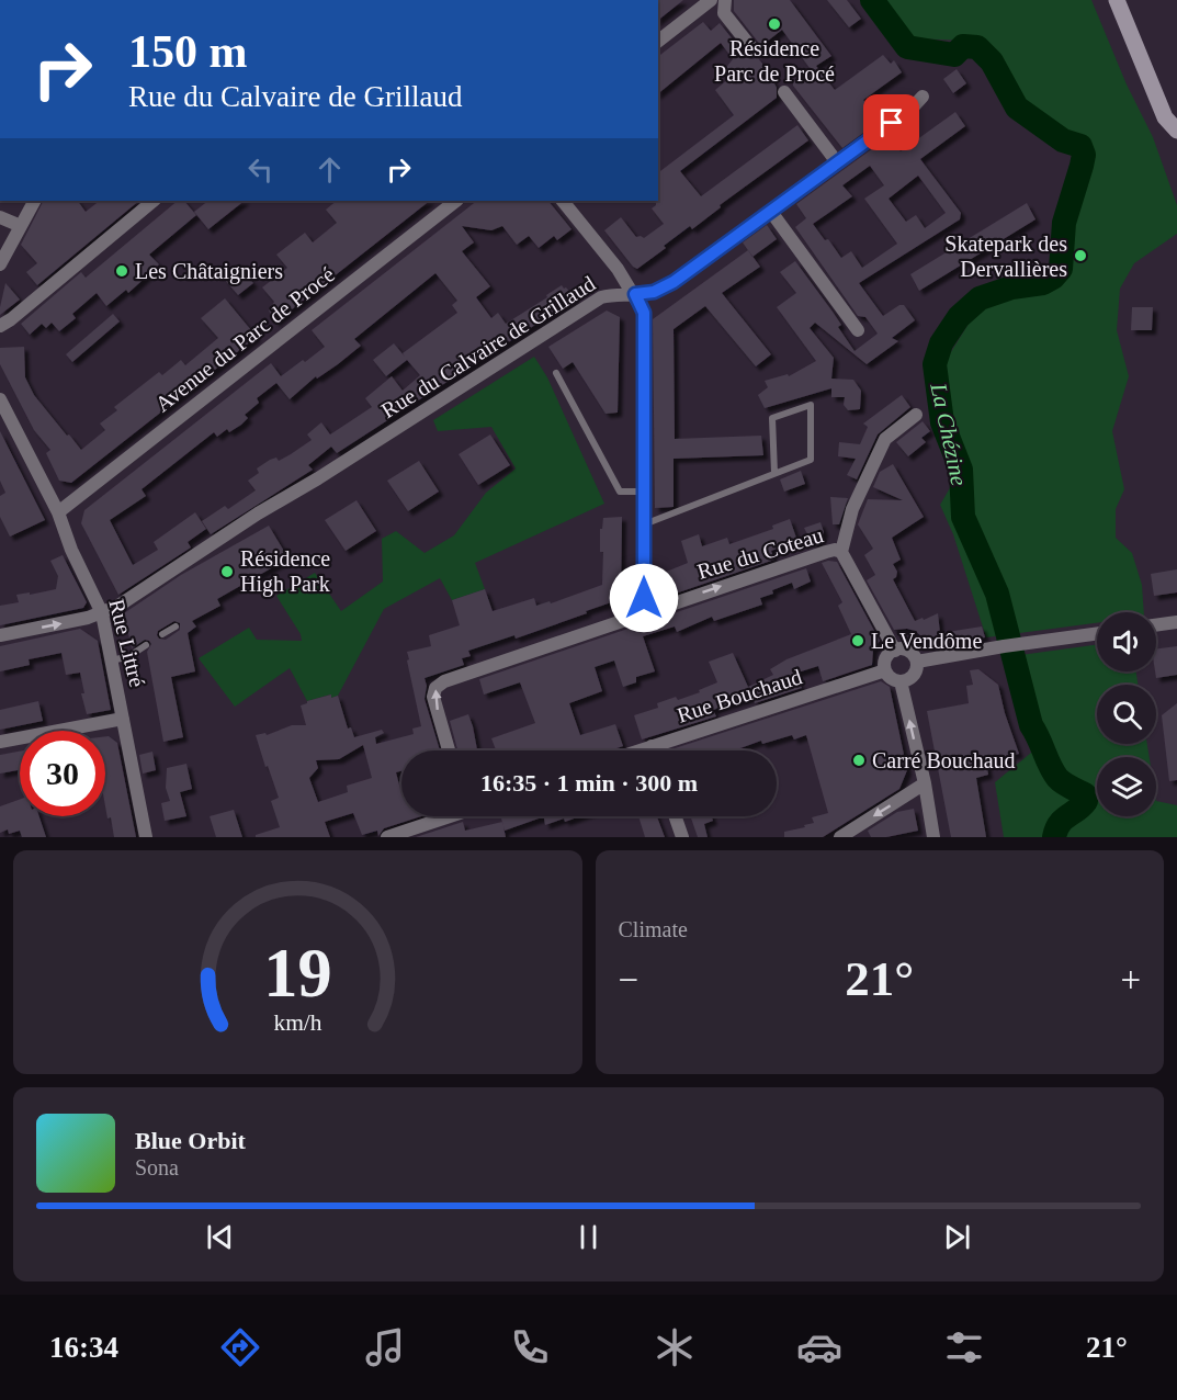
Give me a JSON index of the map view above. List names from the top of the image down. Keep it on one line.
{"streets":{"street":["Avenue du Parc de Procé","Rue du Calvaire de Grillaud","Rue du Coteau","Rue Littré","Rue Bouchaud"]},"crossings":[["Avenue du Parc de Procé","Rue Littré"],["Rue du Calvaire de Grillaud","Rue Littré"],["Rue du Coteau","Rue Bouchaud"]],"one_way":["Rue du Coteau"],"water":["La Chézine"],"places":["Résidence Parc de Procé","Skatepark des Dervallières","Les Châtaigniers","Résidence High Park","Le Vendôme","Carré Bouchaud"],"page":{"turn":["150 m","Rue du Calvaire de Grillaud"],"limit":"30","trip":"16:35 · 1 min · 300 m","tile":"Climate","heat":["−","21°","+"],"song":["Blue Orbit","Sona"],"tabs":["16:34","21°"],"gauge":["19","km/h"]}}
